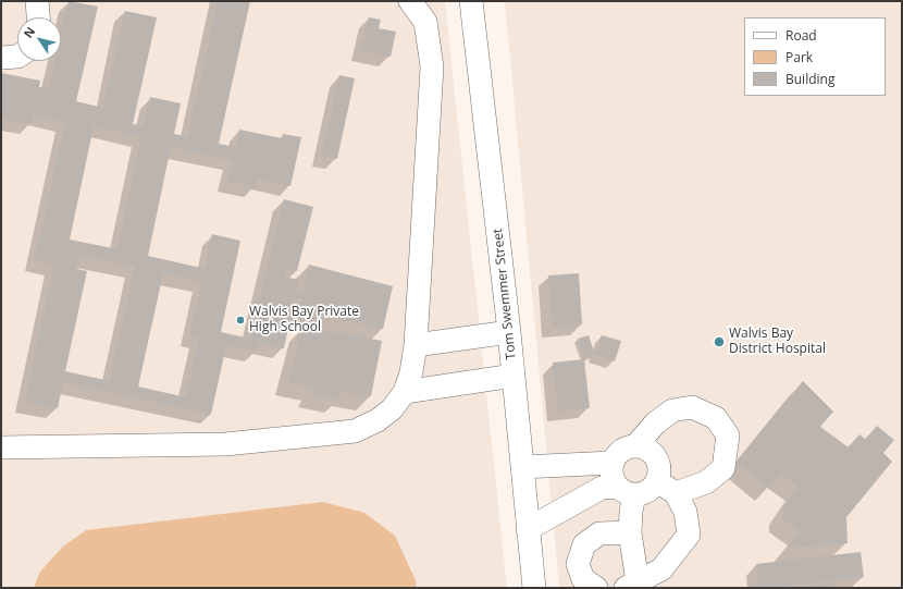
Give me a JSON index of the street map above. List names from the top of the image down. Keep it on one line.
{"streets":{"street":["Tom Swemmer Street"]},"places":["Walvis Bay Private High School","Walvis Bay District Hospital"],"legend":["Road","Park","Building"],"north":"top left"}
